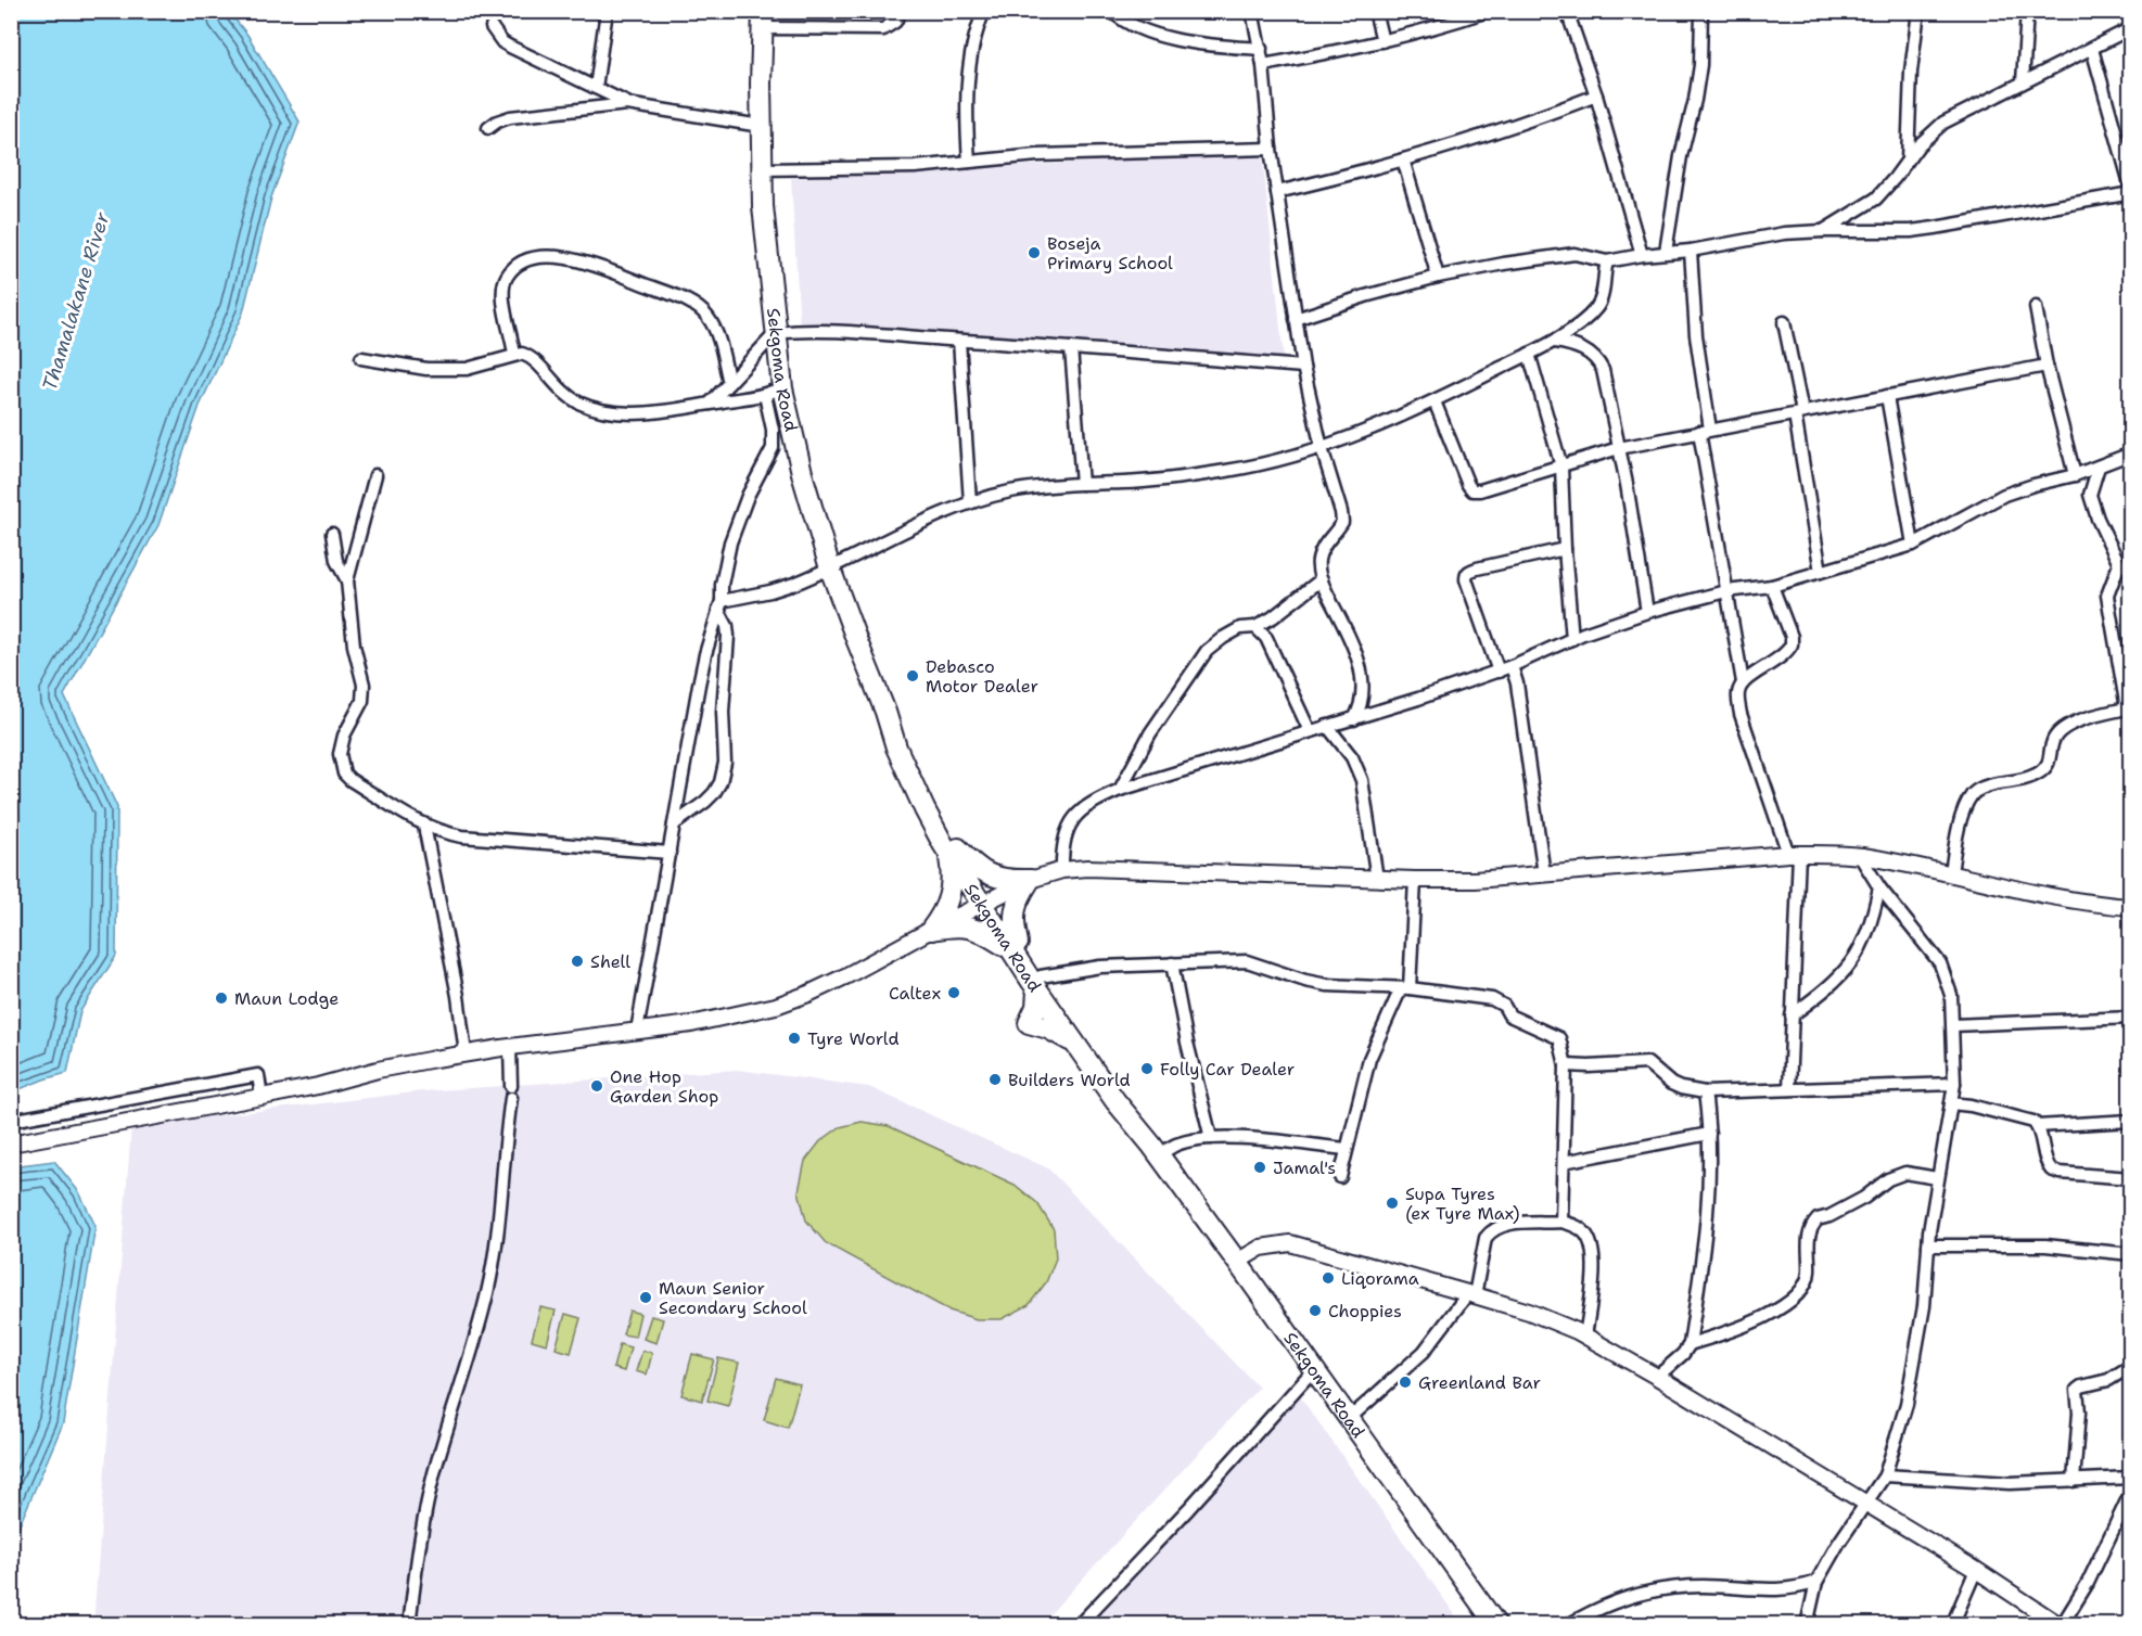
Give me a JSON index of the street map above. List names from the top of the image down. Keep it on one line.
{"streets":{"highway":["Sekgoma Road"]},"water":["Thamalakane River"],"places":["Boseja Primary School","Debasco Motor Dealer","Shell","Caltex","Maun Lodge","Tyre World","Folly Car Dealer","Builders World","One Hop Garden Shop","Jamal's","Supa Tyres (ex Tyre Max)","Liqorama","Maun Senior Secondary School","Choppies","Greenland Bar"]}
